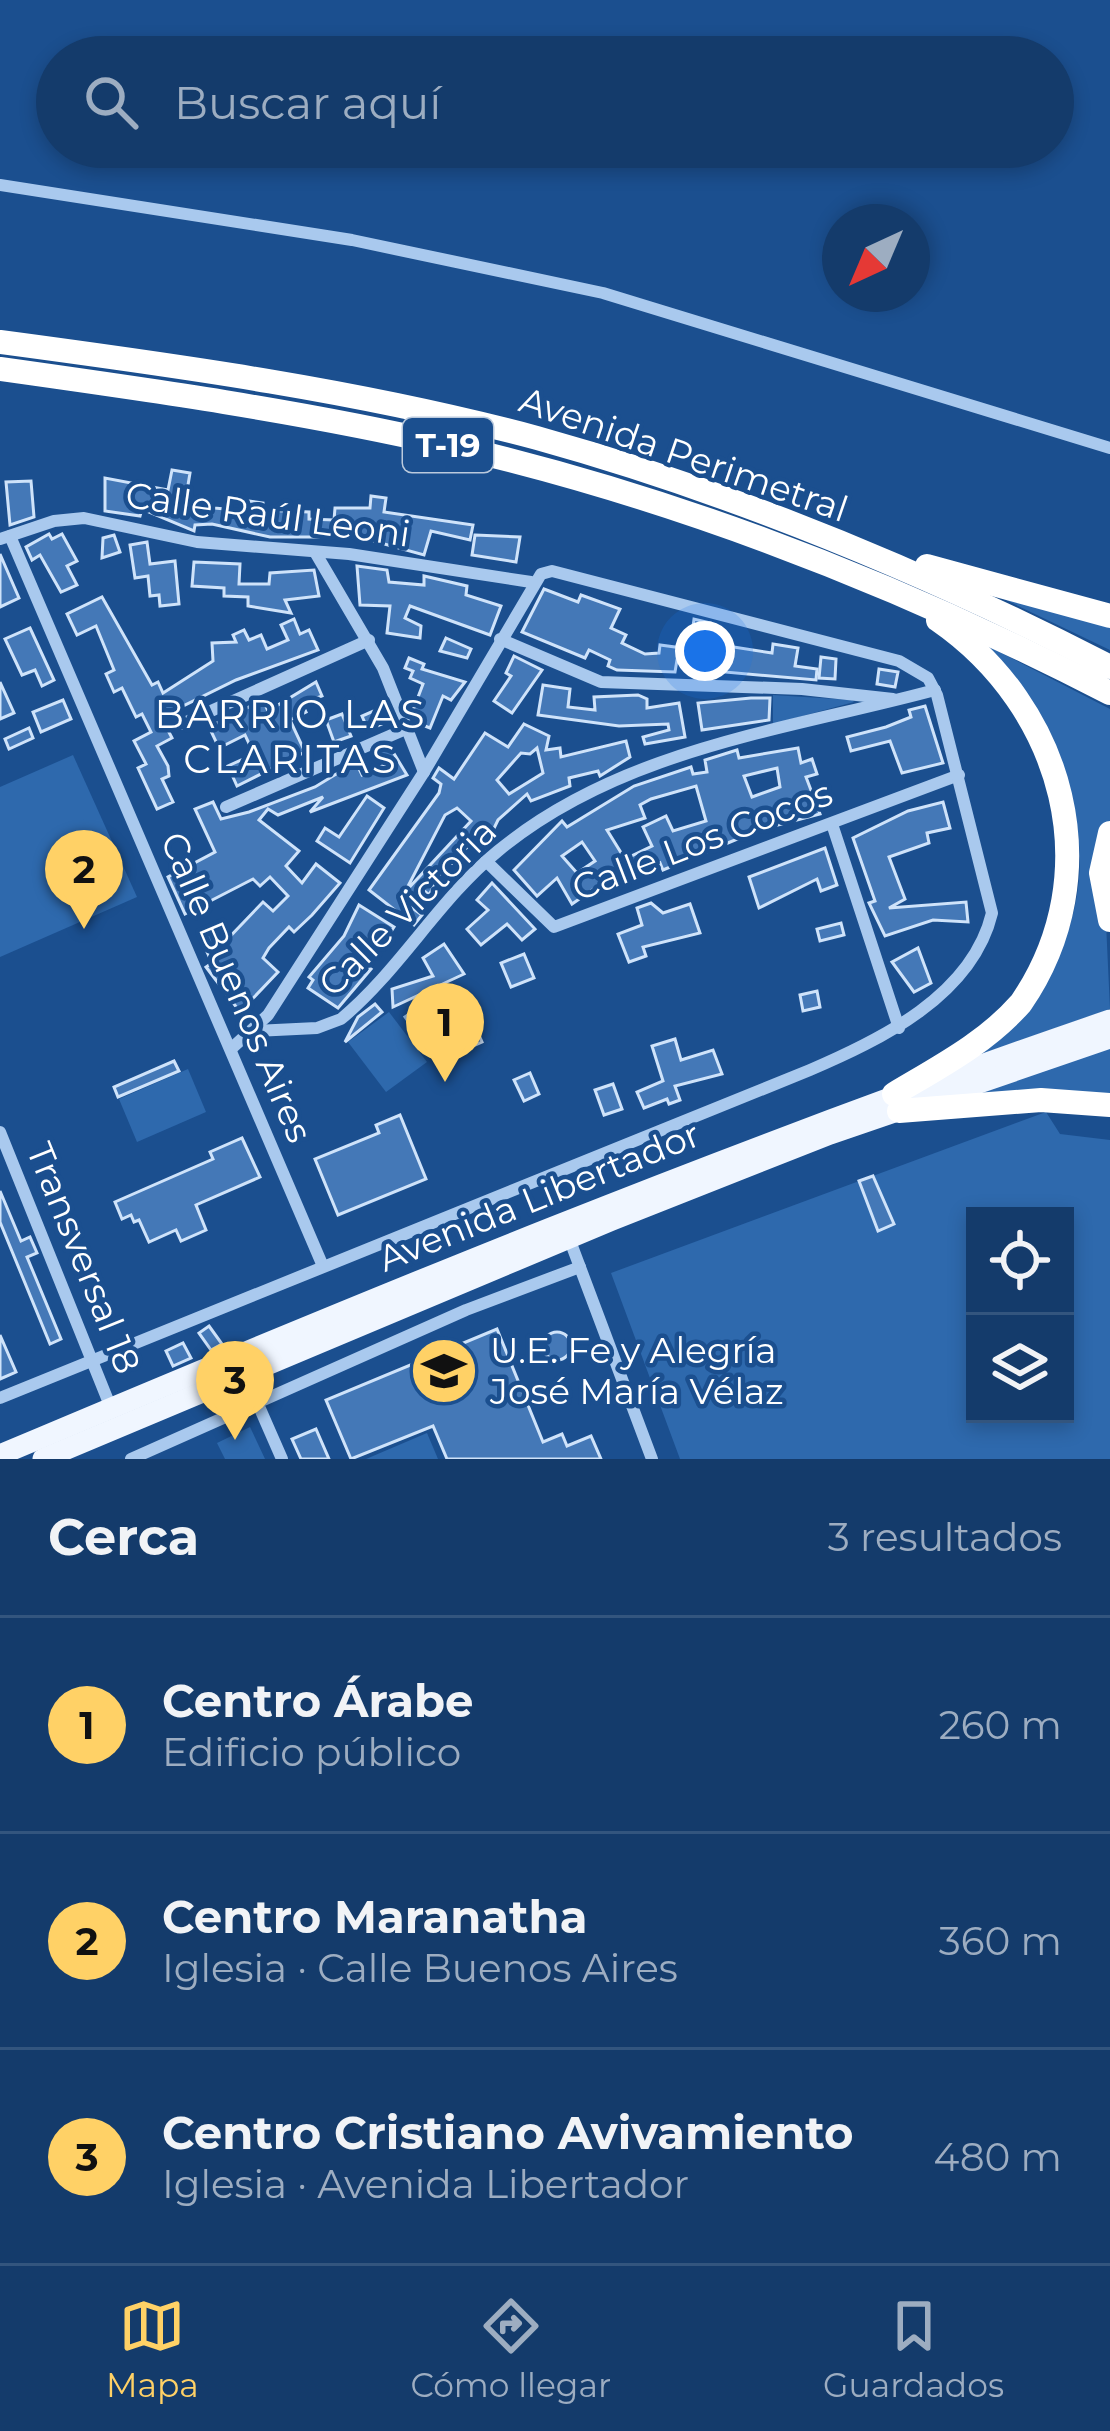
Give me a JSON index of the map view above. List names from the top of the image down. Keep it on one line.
{"streets":{"highway":["T-19","Avenida Perimetral"],"main road":["Avenida Libertador"],"street":["Calle Raúl Leoni","Calle Los Cocos","Calle Victoria","Calle Buenos Aires","Transversal 18"]},"crossings":[["Calle Raúl Leoni","Calle Victoria"],["Calle Raúl Leoni","Calle Buenos Aires"],["Calle Los Cocos","Calle Victoria"],["Calle Los Cocos","Avenida Libertador"],["Calle Buenos Aires","Avenida Libertador"],["Avenida Libertador","Transversal 18"]],"districts":["BARRIO LAS CLARITAS"],"places":{"school or university":["U.E. Fe y Alegría José María Vélaz"]},"north":"bottom left","page":{"search":"Buscar aquí","pins":["2","1","3"],"heading":["Cerca","3 resultados"],"list":[{"mark":"1","name":"Centro Árabe","note":"Edificio público","value":"260 m"},{"mark":"2","name":"Centro Maranatha","note":"Iglesia · Calle Buenos Aires","value":"360 m"},{"mark":"3","name":"Centro Cristiano Avivamiento","note":"Iglesia · Avenida Libertador","value":"480 m"}],"nav":["Mapa","Cómo llegar","Guardados"]}}
